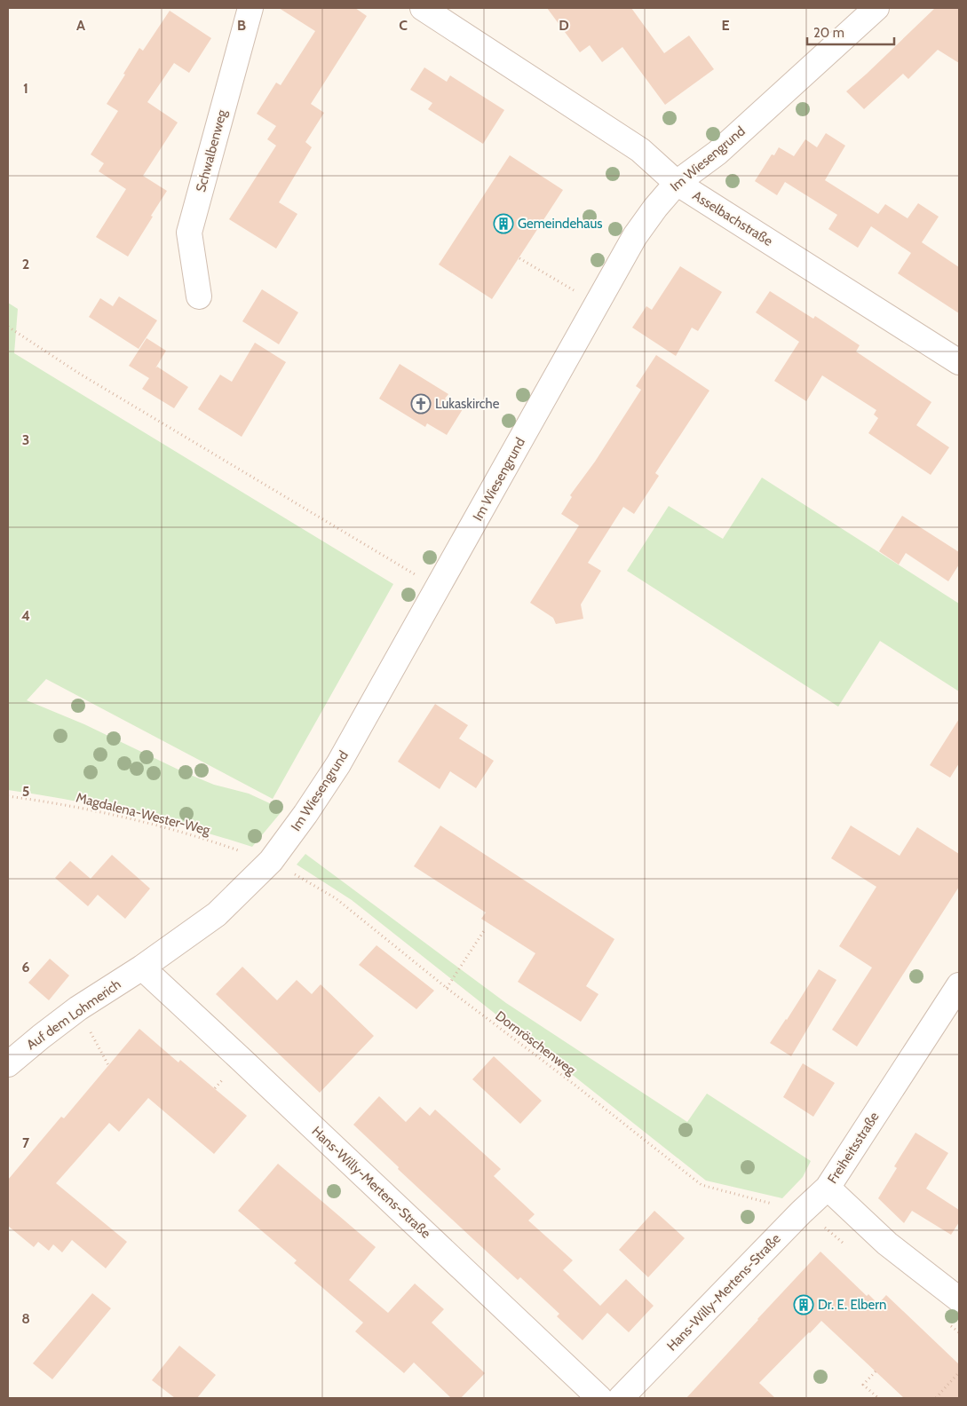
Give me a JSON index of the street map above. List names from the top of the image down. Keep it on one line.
{"streets":{"street":["Schwalbenweg","Im Wiesengrund","Asselbachstraße","Auf dem Lohmerich","Freiheitsstraße","Hans-Willy-Mertens-Straße"],"path":["Magdalena-Wester-Weg","Dornröschenweg"]},"crossings":[["Im Wiesengrund","Asselbachstraße"],["Im Wiesengrund","Magdalena-Wester-Weg"],["Im Wiesengrund","Auf dem Lohmerich"],["Im Wiesengrund","Dornröschenweg"],["Im Wiesengrund","Hans-Willy-Mertens-Straße"],["Magdalena-Wester-Weg","Dornröschenweg"],["Auf dem Lohmerich","Hans-Willy-Mertens-Straße"],["Dornröschenweg","Hans-Willy-Mertens-Straße"],["Freiheitsstraße","Hans-Willy-Mertens-Straße"]],"places":{"building":["Gemeindehaus","Dr. E. Elbern"],"church":["Lukaskirche"]},"scale_bar":"20 m","grid":{"columns":["A","B","C","D","E"],"rows":["1","2","3","4","5","6","7","8"]}}
